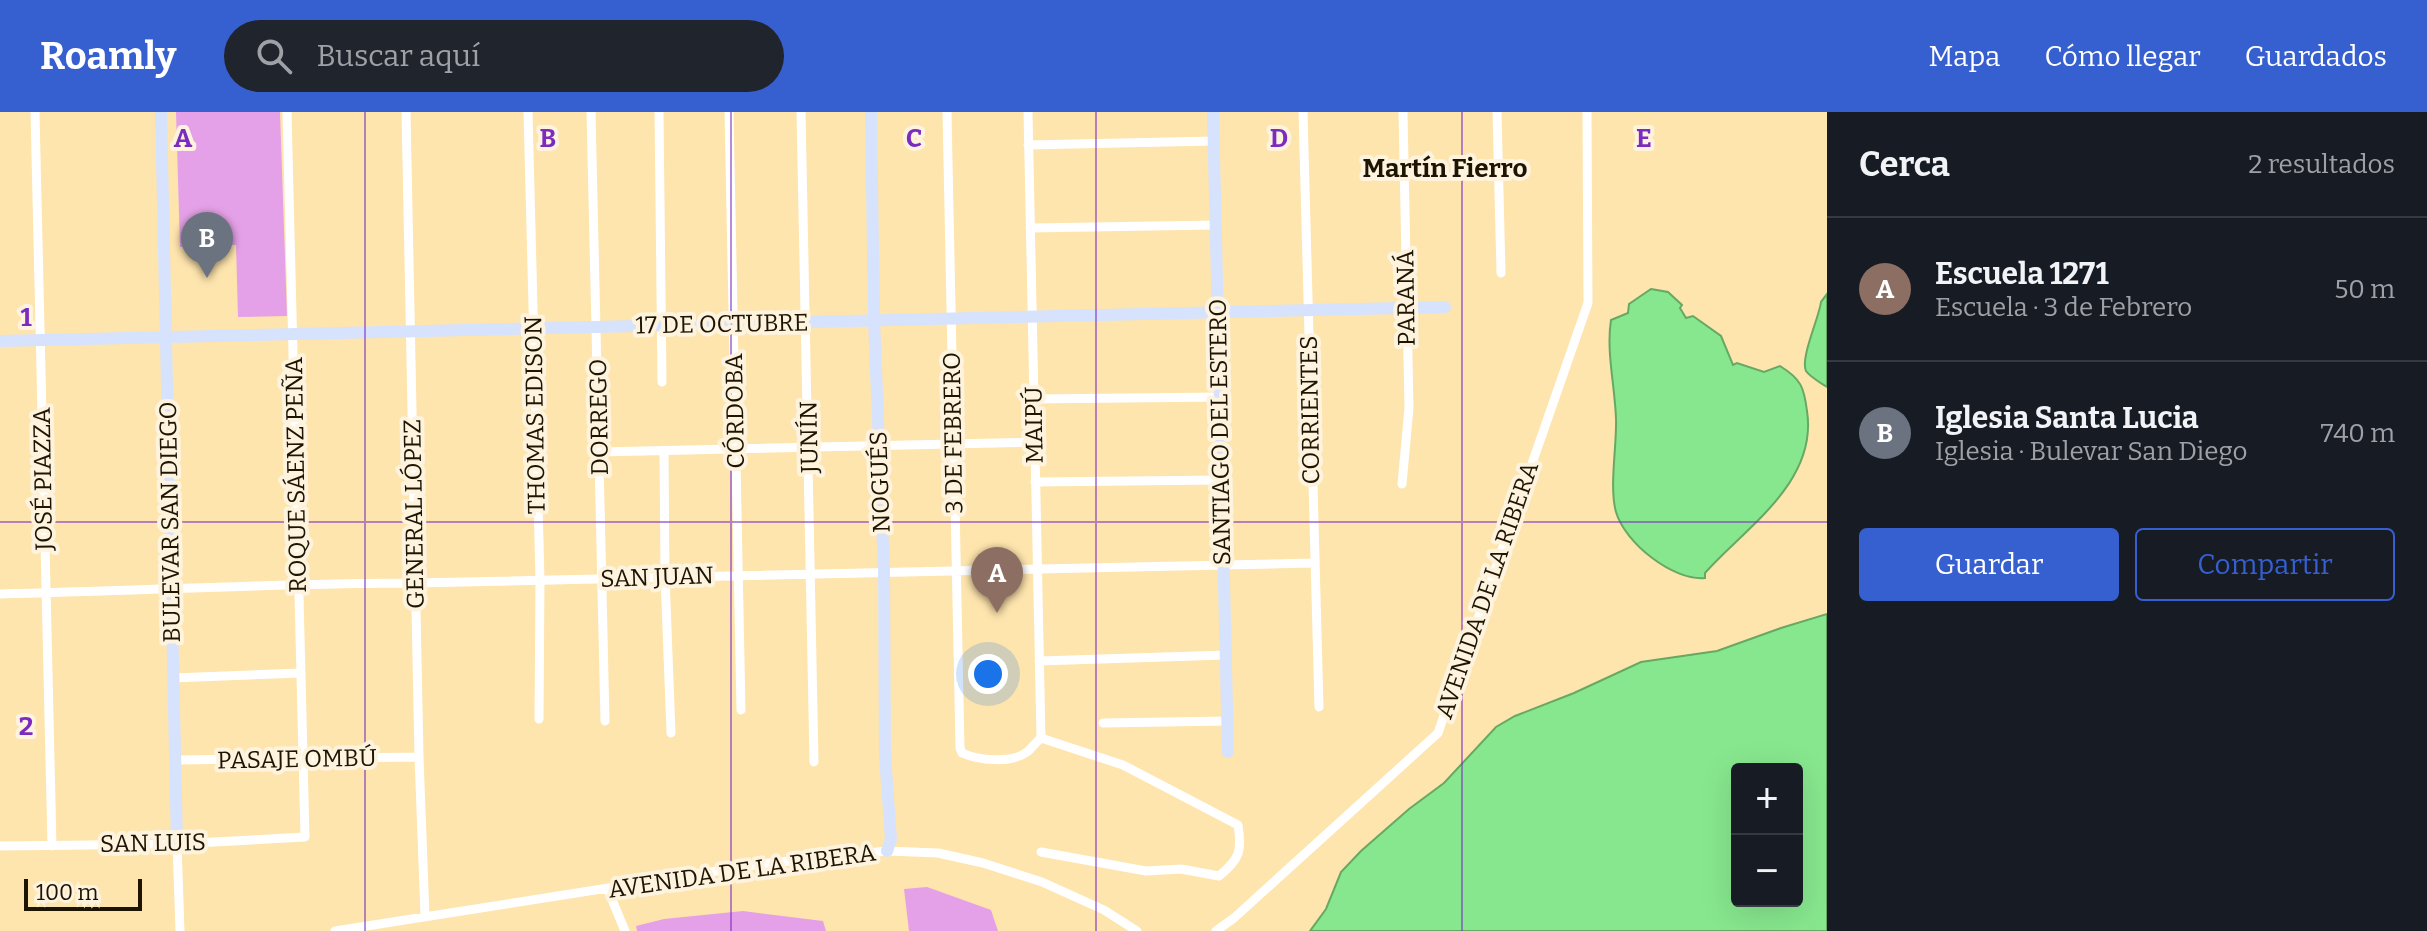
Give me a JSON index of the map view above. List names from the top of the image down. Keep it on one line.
{"streets":{"street":["PARANÁ","17 DE OCTUBRE","CORRIENTES","CÓRDOBA","THOMAS EDISON","DORREGO","MAIPÚ","SANTIAGO DEL ESTERO","3 DE FEBRERO","JUNÍN","ROQUE SÁENZ PEÑA","JOSÉ PIAZZA","NOGUÉS","GENERAL LÓPEZ","BULEVAR SAN DIEGO","SAN JUAN","AVENIDA DE LA RIBERA","PASAJE OMBÚ","SAN LUIS"]},"crossings":[["PARANÁ","17 DE OCTUBRE"],["17 DE OCTUBRE","CORRIENTES"],["17 DE OCTUBRE","CÓRDOBA"],["17 DE OCTUBRE","THOMAS EDISON"],["17 DE OCTUBRE","DORREGO"],["17 DE OCTUBRE","MAIPÚ"],["17 DE OCTUBRE","SANTIAGO DEL ESTERO"],["17 DE OCTUBRE","3 DE FEBRERO"],["17 DE OCTUBRE","JUNÍN"],["17 DE OCTUBRE","ROQUE SÁENZ PEÑA"],["17 DE OCTUBRE","JOSÉ PIAZZA"],["17 DE OCTUBRE","NOGUÉS"],["17 DE OCTUBRE","GENERAL LÓPEZ"],["17 DE OCTUBRE","BULEVAR SAN DIEGO"],["CORRIENTES","SAN JUAN"],["CÓRDOBA","SAN JUAN"],["THOMAS EDISON","SAN JUAN"],["DORREGO","SAN JUAN"],["MAIPÚ","3 DE FEBRERO"],["MAIPÚ","SAN JUAN"],["SANTIAGO DEL ESTERO","SAN JUAN"],["3 DE FEBRERO","SAN JUAN"],["JUNÍN","SAN JUAN"],["ROQUE SÁENZ PEÑA","SAN JUAN"],["ROQUE SÁENZ PEÑA","PASAJE OMBÚ"],["ROQUE SÁENZ PEÑA","SAN LUIS"],["JOSÉ PIAZZA","SAN JUAN"],["JOSÉ PIAZZA","SAN LUIS"],["NOGUÉS","SAN JUAN"],["NOGUÉS","AVENIDA DE LA RIBERA"],["GENERAL LÓPEZ","SAN JUAN"],["GENERAL LÓPEZ","AVENIDA DE LA RIBERA"],["GENERAL LÓPEZ","PASAJE OMBÚ"],["BULEVAR SAN DIEGO","SAN JUAN"],["BULEVAR SAN DIEGO","PASAJE OMBÚ"],["BULEVAR SAN DIEGO","SAN LUIS"]],"districts":["Martín Fierro"],"scale_bar":"100 m","page":{"header":"Roamly","search":"Buscar aquí","nav":["Mapa","Cómo llegar","Guardados"],"heading":["Cerca","2 resultados"],"pins":["B","A"],"list":[{"mark":"A","name":"Escuela 1271","note":"Escuela · 3 de Febrero","value":"50 m"},{"mark":"B","name":"Iglesia Santa Lucia","note":"Iglesia · Bulevar San Diego","value":"740 m"}],"buttons":["Guardar","Compartir"],"map_buttons":["+","−"],"scale":"100 m"},"grid":{"columns":["A","B","C","D","E"],"rows":["1","2"]}}
